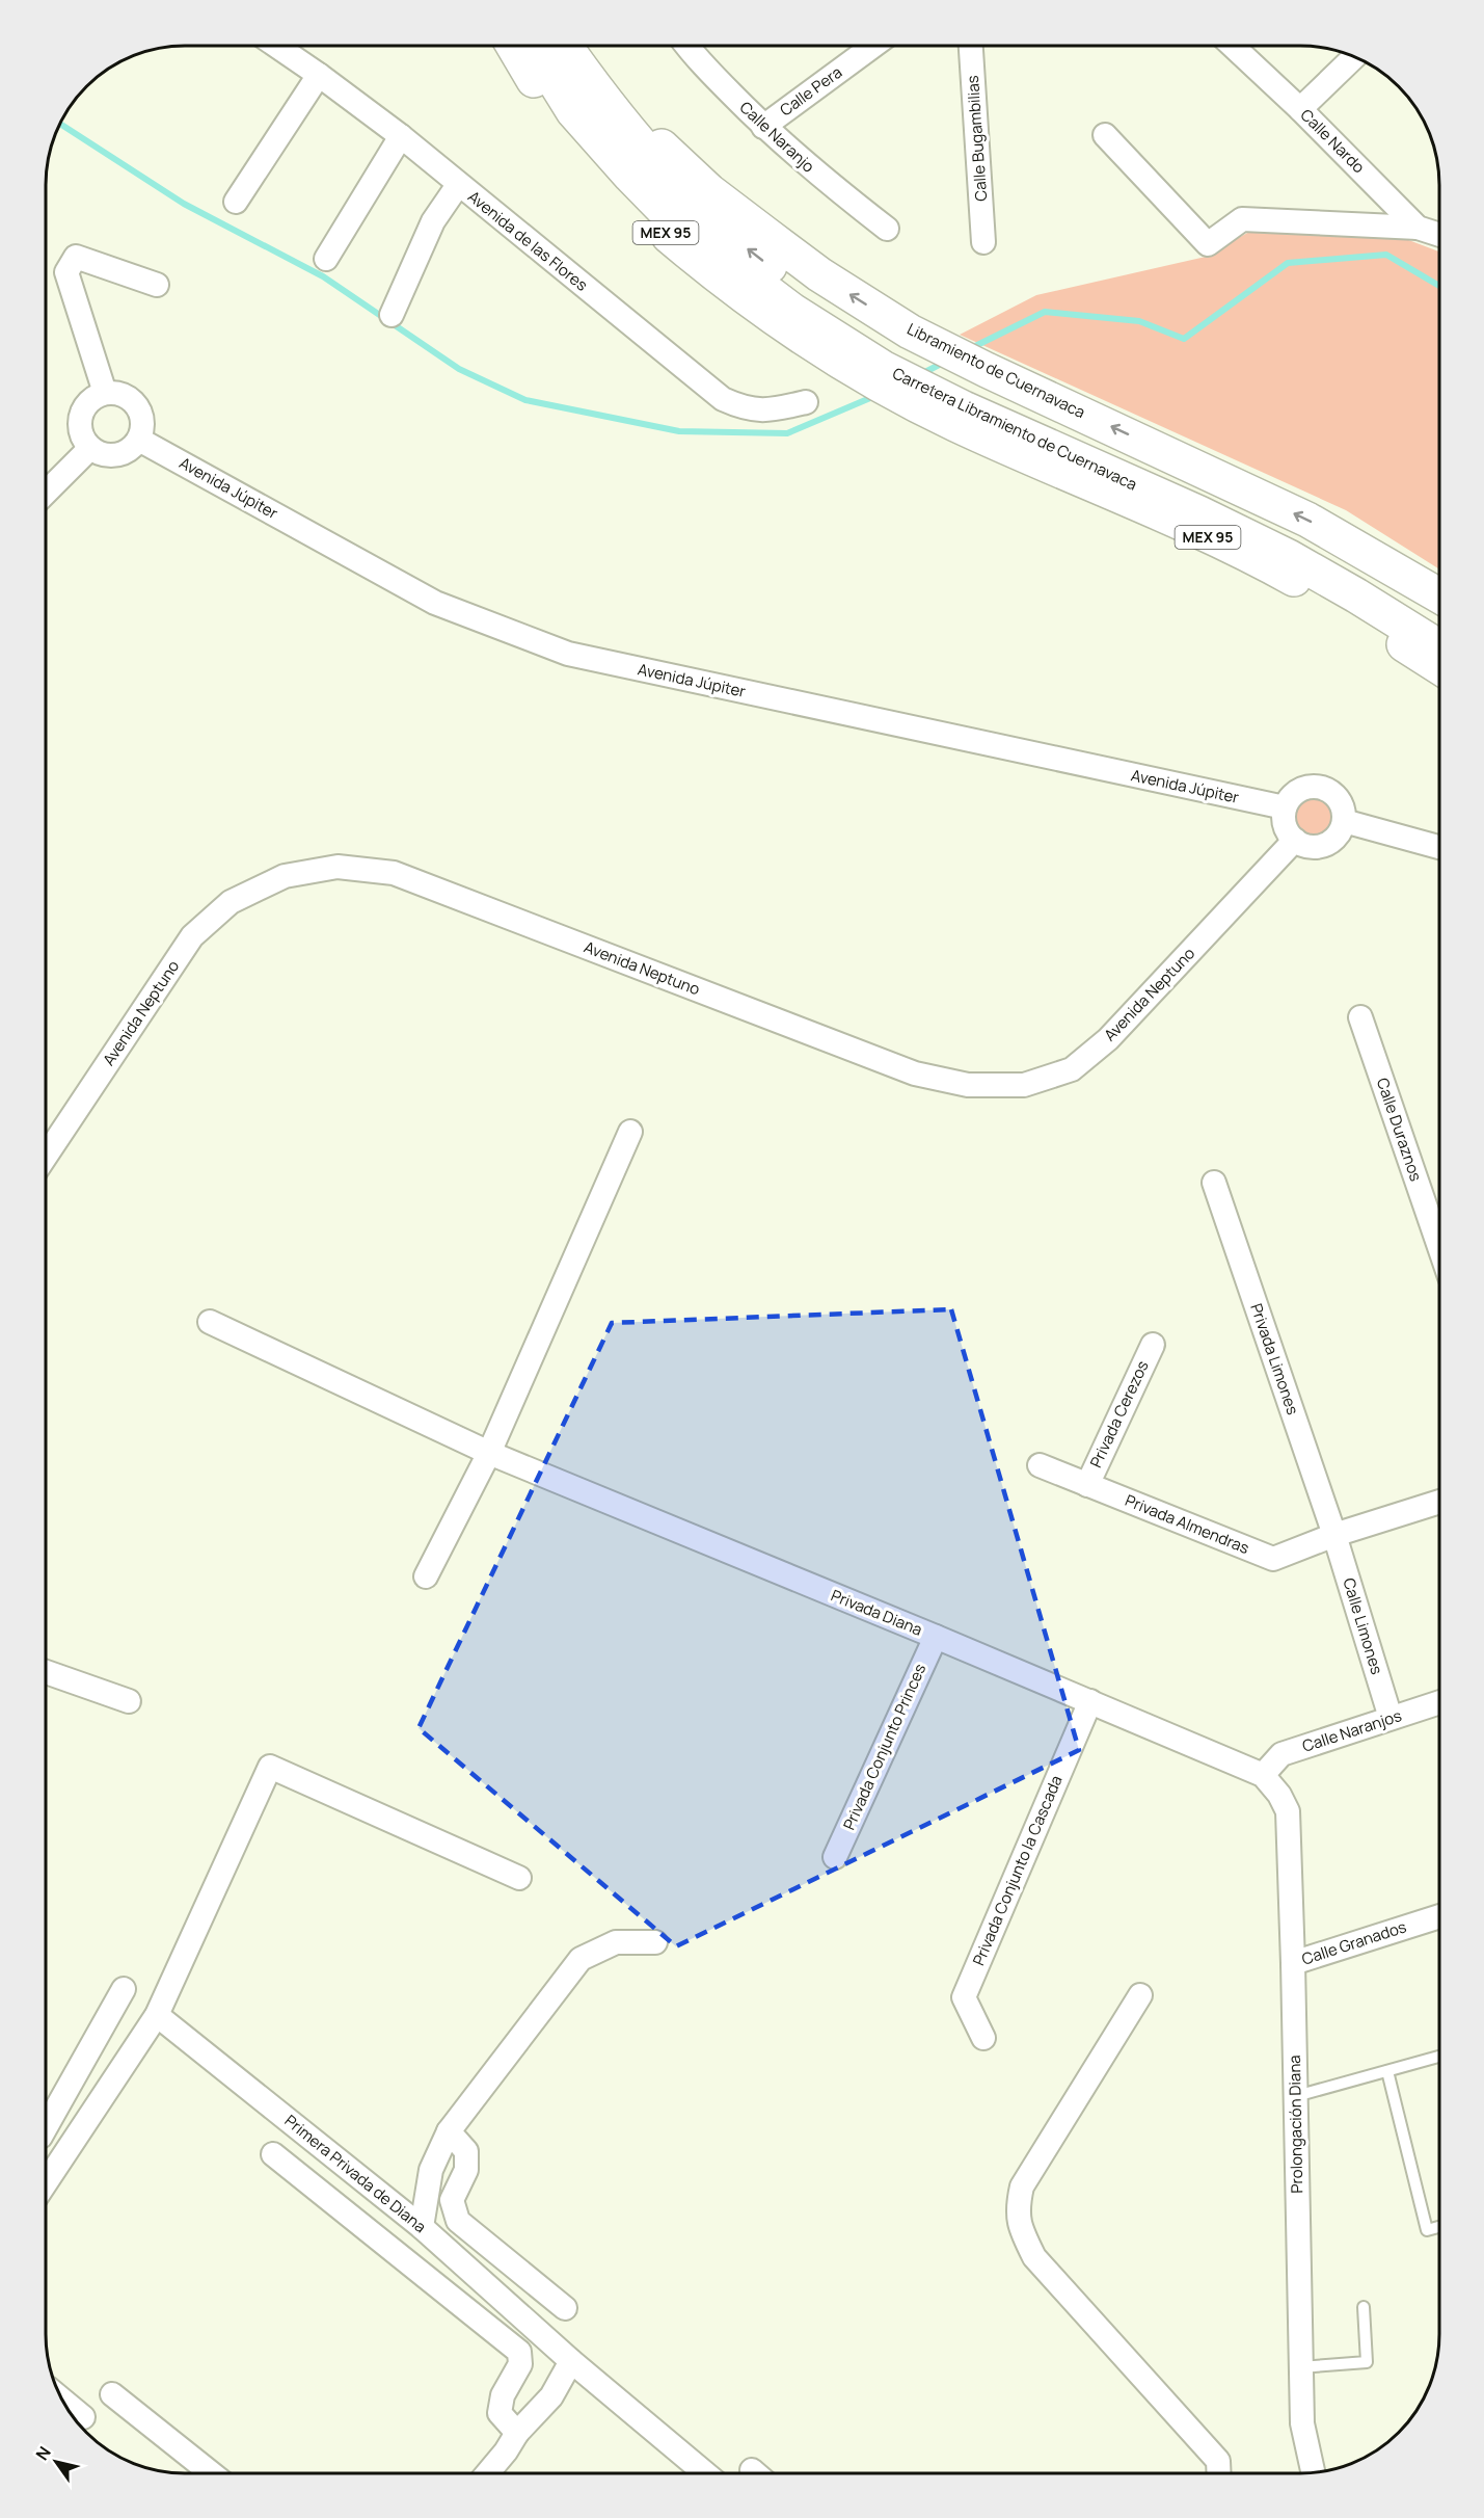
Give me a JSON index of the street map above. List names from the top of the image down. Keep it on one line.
{"streets":{"main road":["MEX 95","Libramiento de Cuernavaca","Carretera Libramiento de Cuernavaca"],"street":["Calle Pera","Calle Naranjo","Calle Bugambilias","Calle Nardo","Avenida de las Flores","Avenida Júpiter","Avenida Neptuno","Calle Duraznos","Privada Limones","Privada Cerezos","Privada Almendras","Privada Diana","Calle Limones","Calle Naranjos","Privada Conjunto Princes","Privada Conjunto la Cascada","Calle Granados","Prolongación Diana","Primera Privada de Diana"]},"crossings":[["Calle Pera","Calle Naranjo"],["MEX 95","Libramiento de Cuernavaca"],["MEX 95","Carretera Libramiento de Cuernavaca"],["Libramiento de Cuernavaca","Carretera Libramiento de Cuernavaca"],["Avenida Júpiter","Avenida Neptuno"],["Privada Limones","Privada Almendras"],["Privada Limones","Calle Limones"],["Privada Cerezos","Privada Almendras"],["Privada Almendras","Calle Limones"],["Privada Diana","Calle Naranjos"],["Privada Diana","Privada Conjunto Princes"],["Privada Diana","Privada Conjunto la Cascada"],["Privada Diana","Prolongación Diana"],["Calle Limones","Calle Naranjos"],["Calle Naranjos","Prolongación Diana"],["Calle Granados","Prolongación Diana"]],"north":"top left"}
